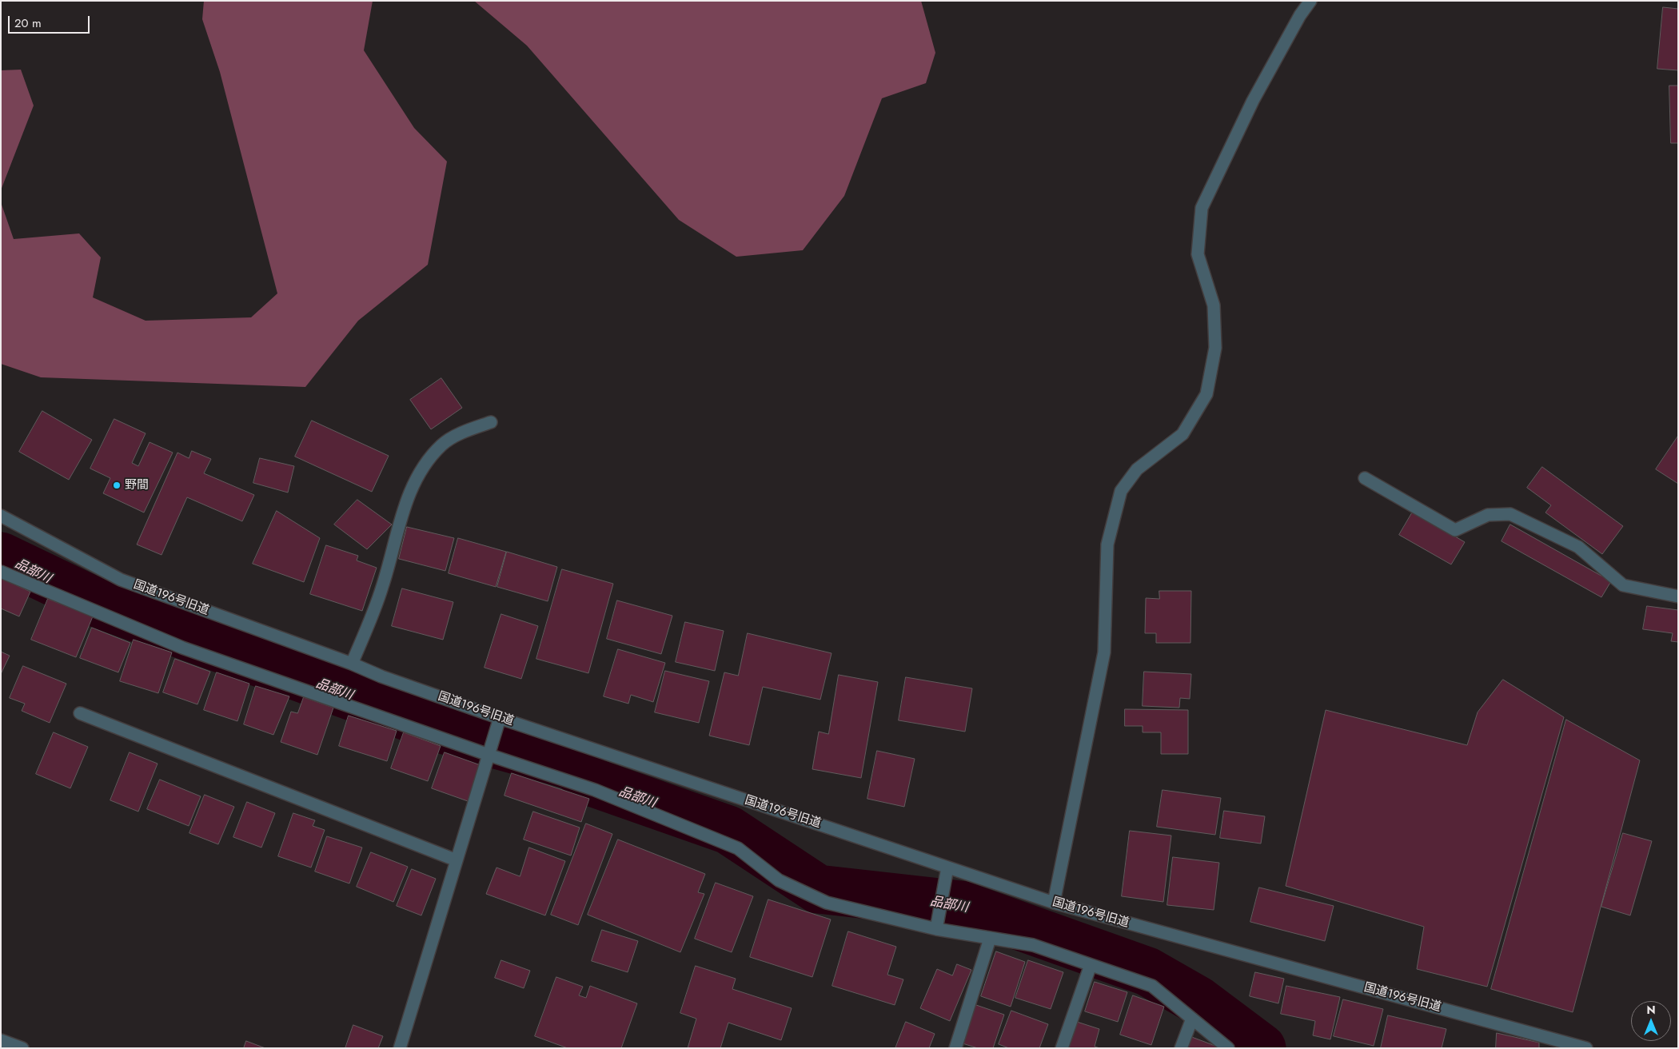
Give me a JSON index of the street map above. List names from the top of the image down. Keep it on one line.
{"streets":{"street":["国道196号旧道"]},"water":["品部川"],"places":["野間"],"scale_bar":"20 m","north":"top"}
